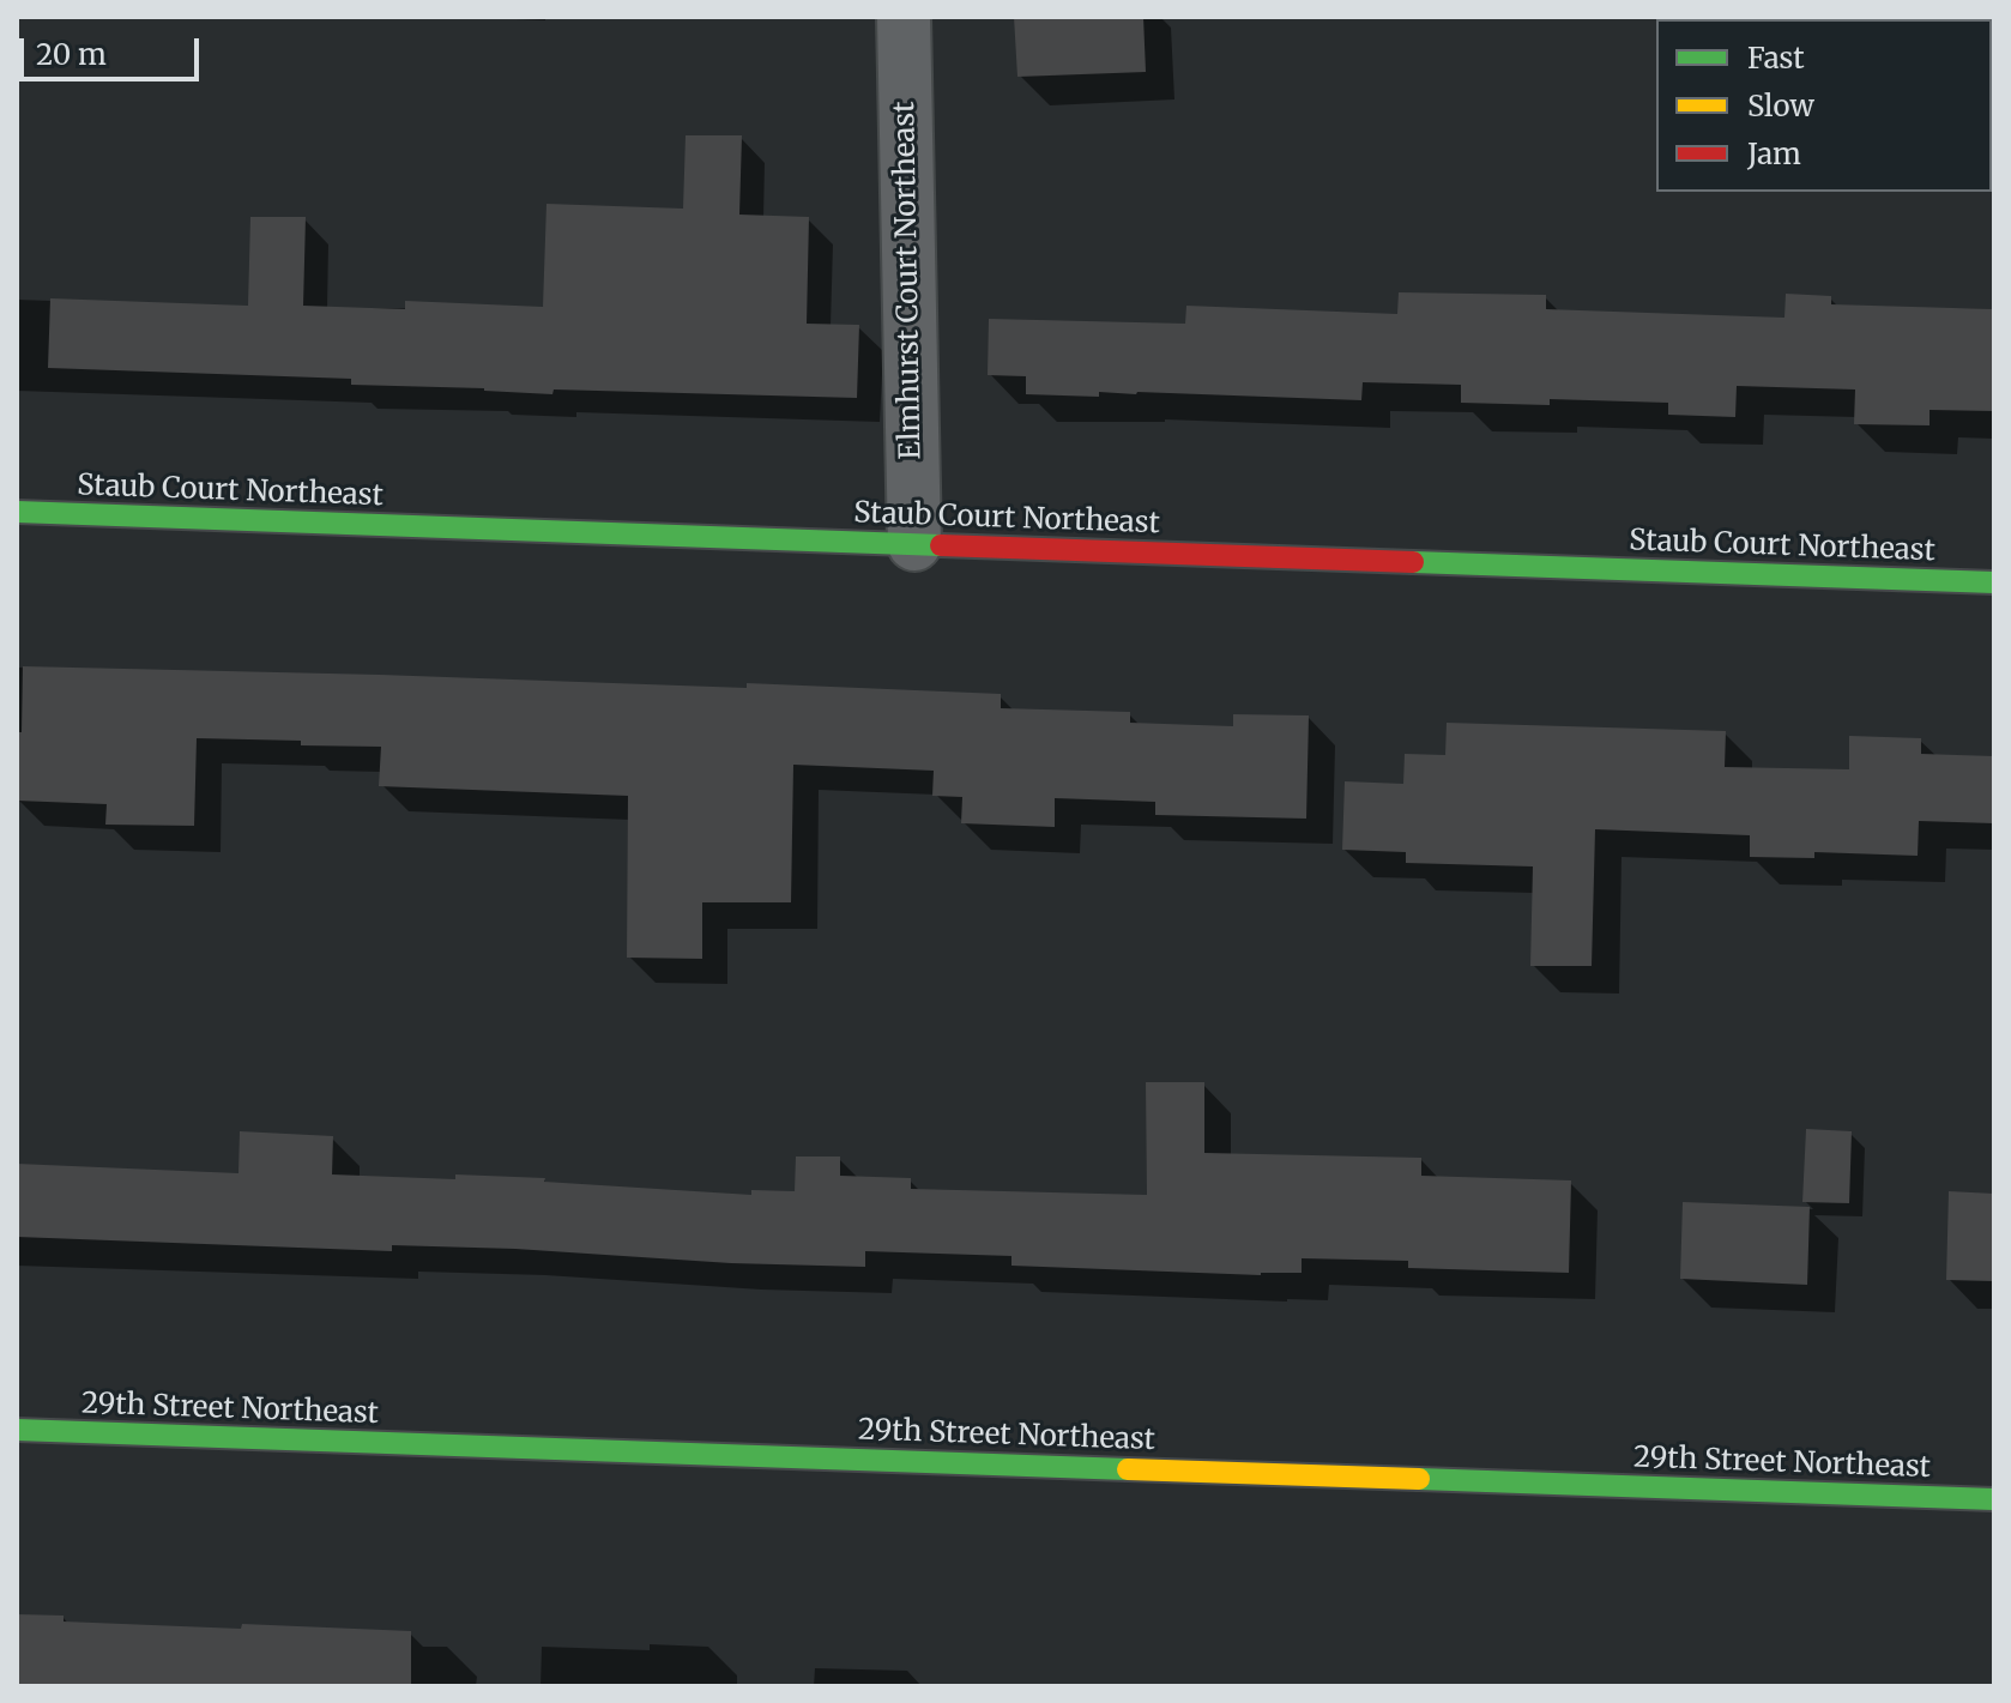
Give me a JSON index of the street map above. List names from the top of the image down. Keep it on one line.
{"streets":{"street":["Elmhurst Court Northeast","Staub Court Northeast","29th Street Northeast"]},"crossings":[["Elmhurst Court Northeast","Staub Court Northeast"]],"legend":["Fast","Slow","Jam"],"scale_bar":"20 m"}
